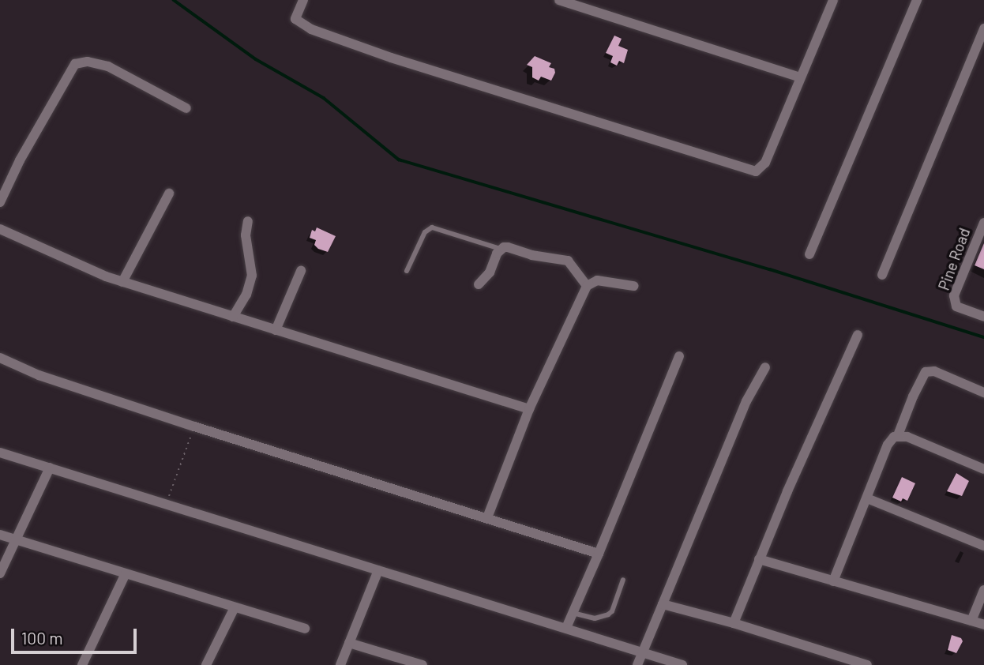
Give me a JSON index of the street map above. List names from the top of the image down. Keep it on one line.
{"streets":{"street":["Pine Road"]},"scale_bar":"100 m"}
